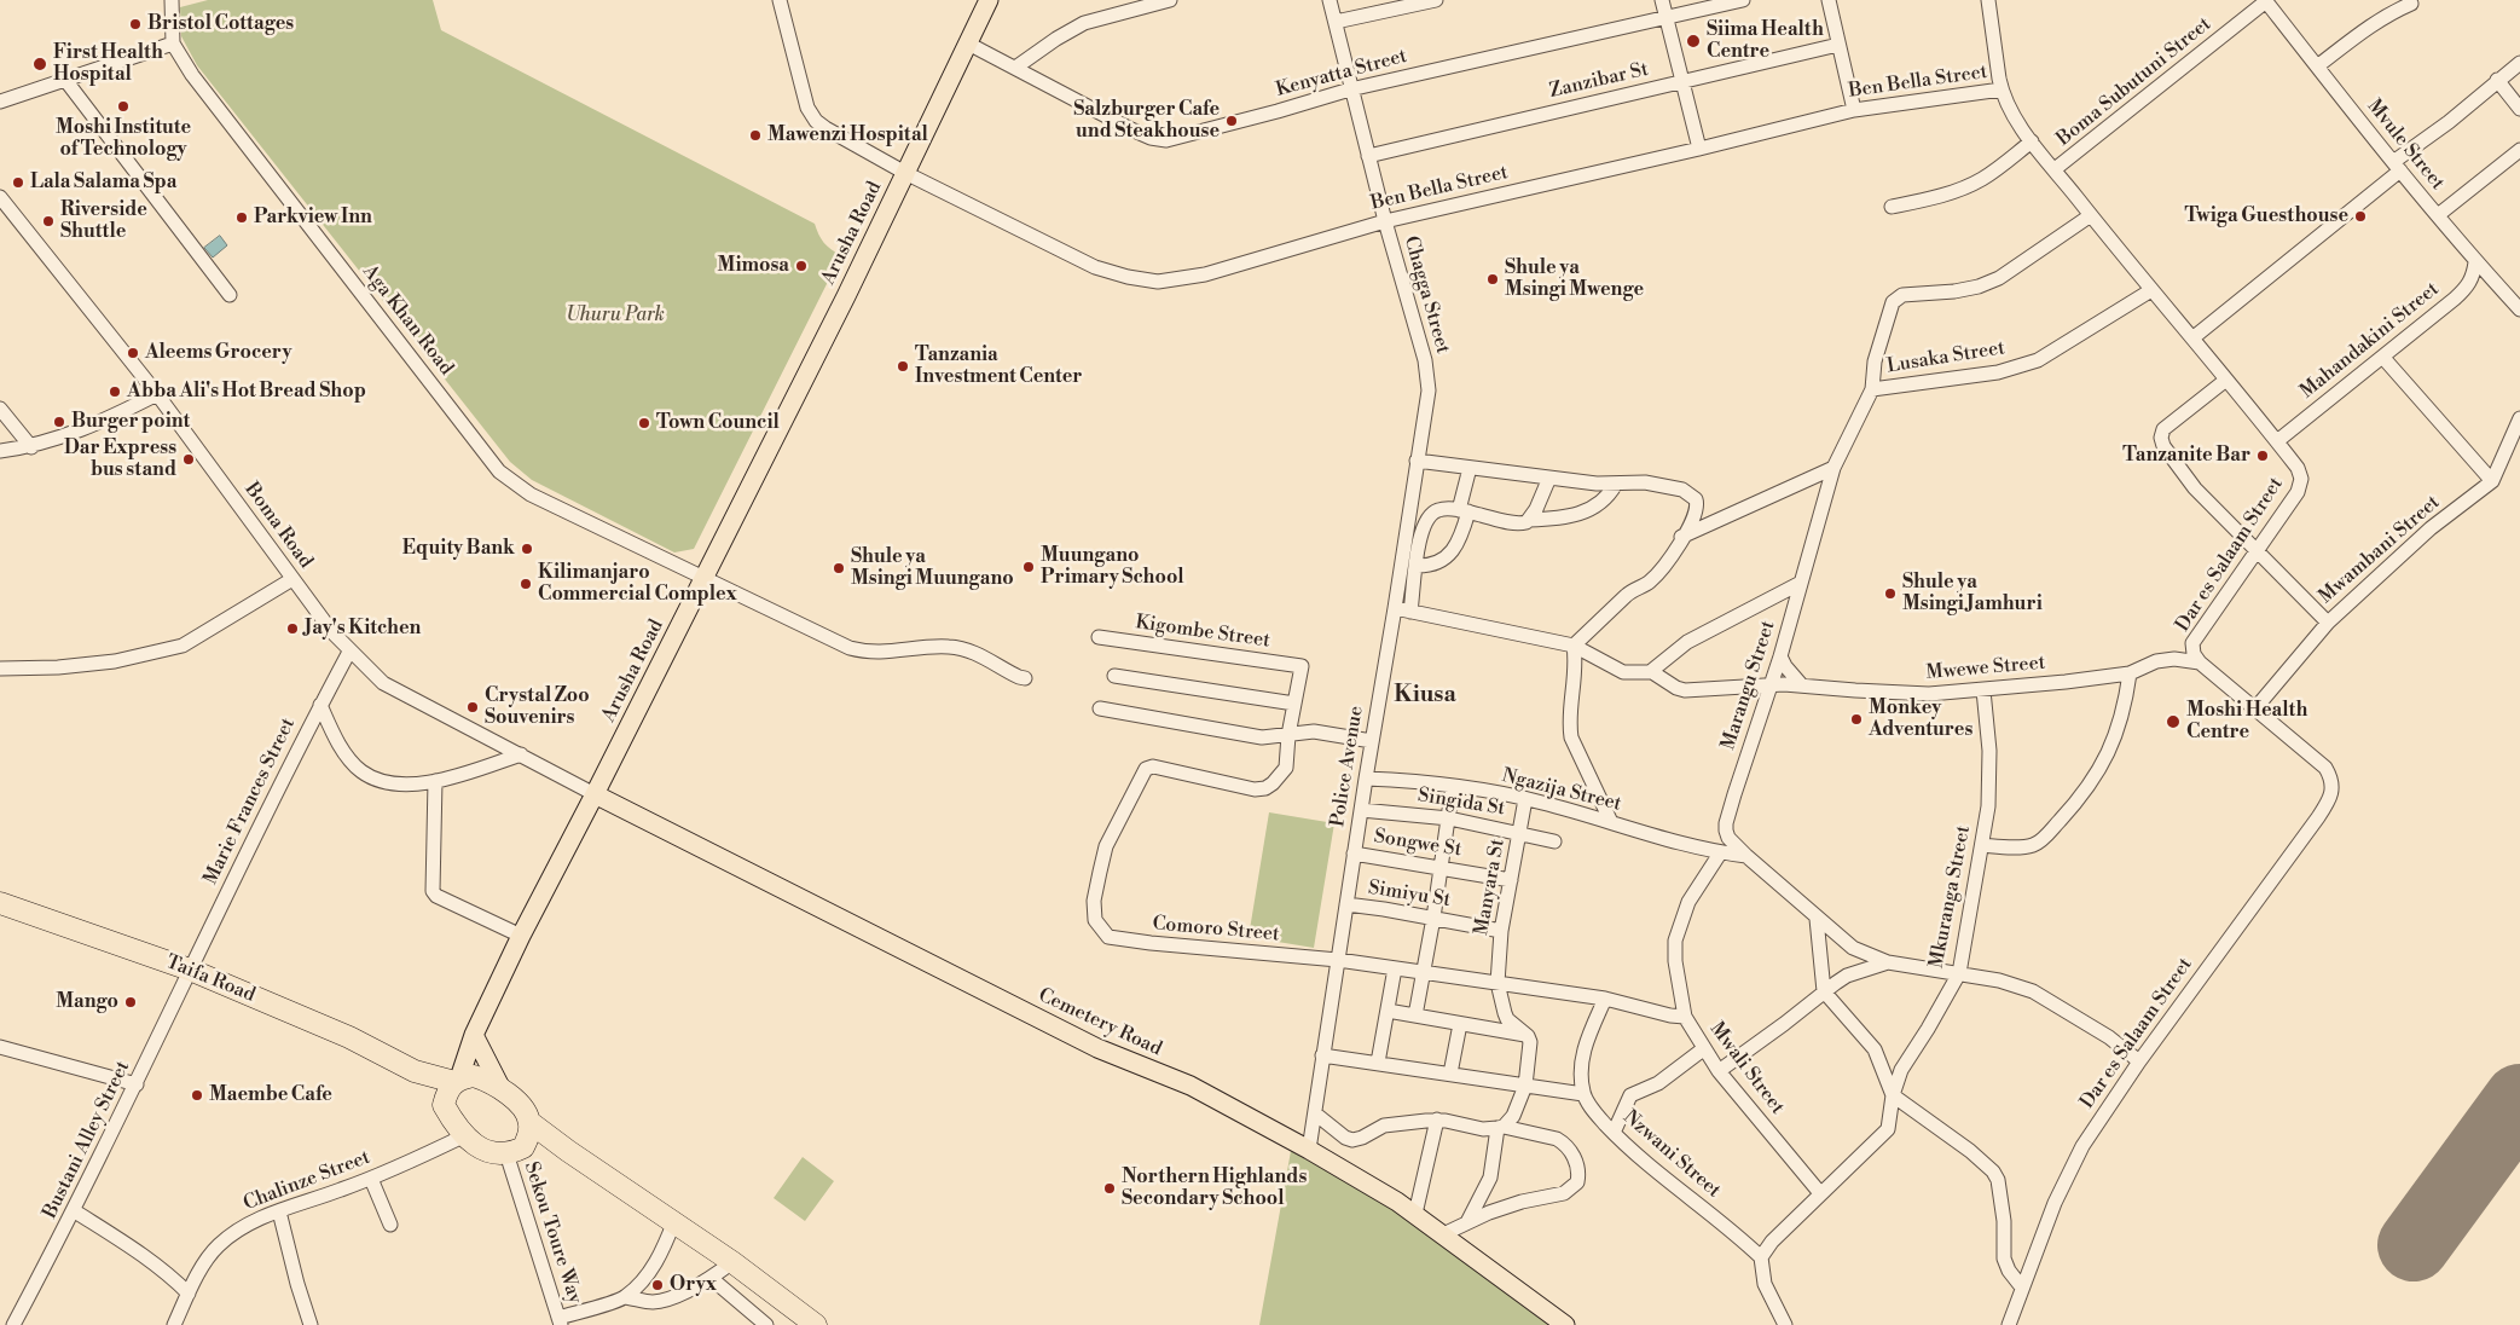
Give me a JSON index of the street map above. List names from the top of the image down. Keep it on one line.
{"streets":{"highway":["Taifa Road"],"main road":["Arusha Road","Cemetery Road"],"street":["Kenyatta Street","Zanzibar St","Ben Bella Street","Boma Subutuni Street","Mvule Street","Chagga Street","Aga Khan Road","Mahandakini Street","Lusaka Street","Boma Road","Mwambani Street","Dar es Salaam Street","Kigombe Street","Mwewe Street","Marangu Street","Police Avenue","Ngazija Street","Marie Frances Street","Singida St","Songwe St","Manyara St","Simiyu St","Mkuranga Street","Comoro Street","Mwali Street","Bustani Alley Street","Nzwani Street","Chalinze Street","Sekou Toure Way"]},"crossings":[["Kenyatta Street","Arusha Road"],["Kenyatta Street","Chagga Street"],["Zanzibar St","Chagga Street"],["Ben Bella Street","Arusha Road"],["Ben Bella Street","Chagga Street"],["Ben Bella Street","Dar es Salaam Street"],["Boma Subutuni Street","Mvule Street"],["Boma Subutuni Street","Dar es Salaam Street"],["Mvule Street","Mahandakini Street"],["Arusha Road","Aga Khan Road"],["Arusha Road","Boma Road"],["Arusha Road","Taifa Road"],["Arusha Road","Cemetery Road"],["Arusha Road","Chalinze Street"],["Arusha Road","Sekou Toure Way"],["Chagga Street","Police Avenue"],["Mahandakini Street","Dar es Salaam Street"],["Lusaka Street","Dar es Salaam Street"],["Lusaka Street","Marangu Street"],["Boma Road","Marie Frances Street"],["Boma Road","Cemetery Road"],["Mwambani Street","Dar es Salaam Street"],["Dar es Salaam Street","Mwewe Street"],["Dar es Salaam Street","Marangu Street"],["Mwewe Street","Marangu Street"],["Mwewe Street","Mkuranga Street"],["Marangu Street","Ngazija Street"],["Marangu Street","Mkuranga Street"],["Police Avenue","Ngazija Street"],["Police Avenue","Singida St"],["Police Avenue","Songwe St"],["Police Avenue","Simiyu St"],["Police Avenue","Comoro Street"],["Police Avenue","Cemetery Road"],["Ngazija Street","Manyara St"],["Ngazija Street","Mwali Street"],["Marie Frances Street","Taifa Road"],["Marie Frances Street","Bustani Alley Street"],["Singida St","Manyara St"],["Songwe St","Manyara St"],["Manyara St","Simiyu St"],["Manyara St","Comoro Street"],["Mkuranga Street","Mwali Street"],["Mkuranga Street","Nzwani Street"],["Comoro Street","Mwali Street"],["Taifa Road","Bustani Alley Street"],["Taifa Road","Chalinze Street"],["Taifa Road","Sekou Toure Way"],["Chalinze Street","Sekou Toure Way"]],"districts":["Kiusa"],"parks":["Uhuru Park"],"places":["Bristol Cottages","Siima Health Centre","First Health Hospital","Moshi Institute of Technology","Salzburger Cafe und Steakhouse","Mawenzi Hospital","Lala Salama Spa","Twiga Guesthouse","Parkview Inn","Riverside Shuttle","Mimosa","Shule ya Msingi Mwenge","Aleems Grocery","Tanzania Investment Center","Abba Ali's Hot Bread Shop","Burger point","Town Council","Tanzanite Bar","Dar Express bus stand","Equity Bank","Muungano Primary School","Shule ya Msingi Muungano","Kilimanjaro Commercial Complex","Shule ya Msingi Jamhuri","Jay's Kitchen","Crystal Zoo Souvenirs","Monkey Adventures","Moshi Health Centre","Mango","Maembe Cafe","Northern Highlands Secondary School","Oryx"]}
